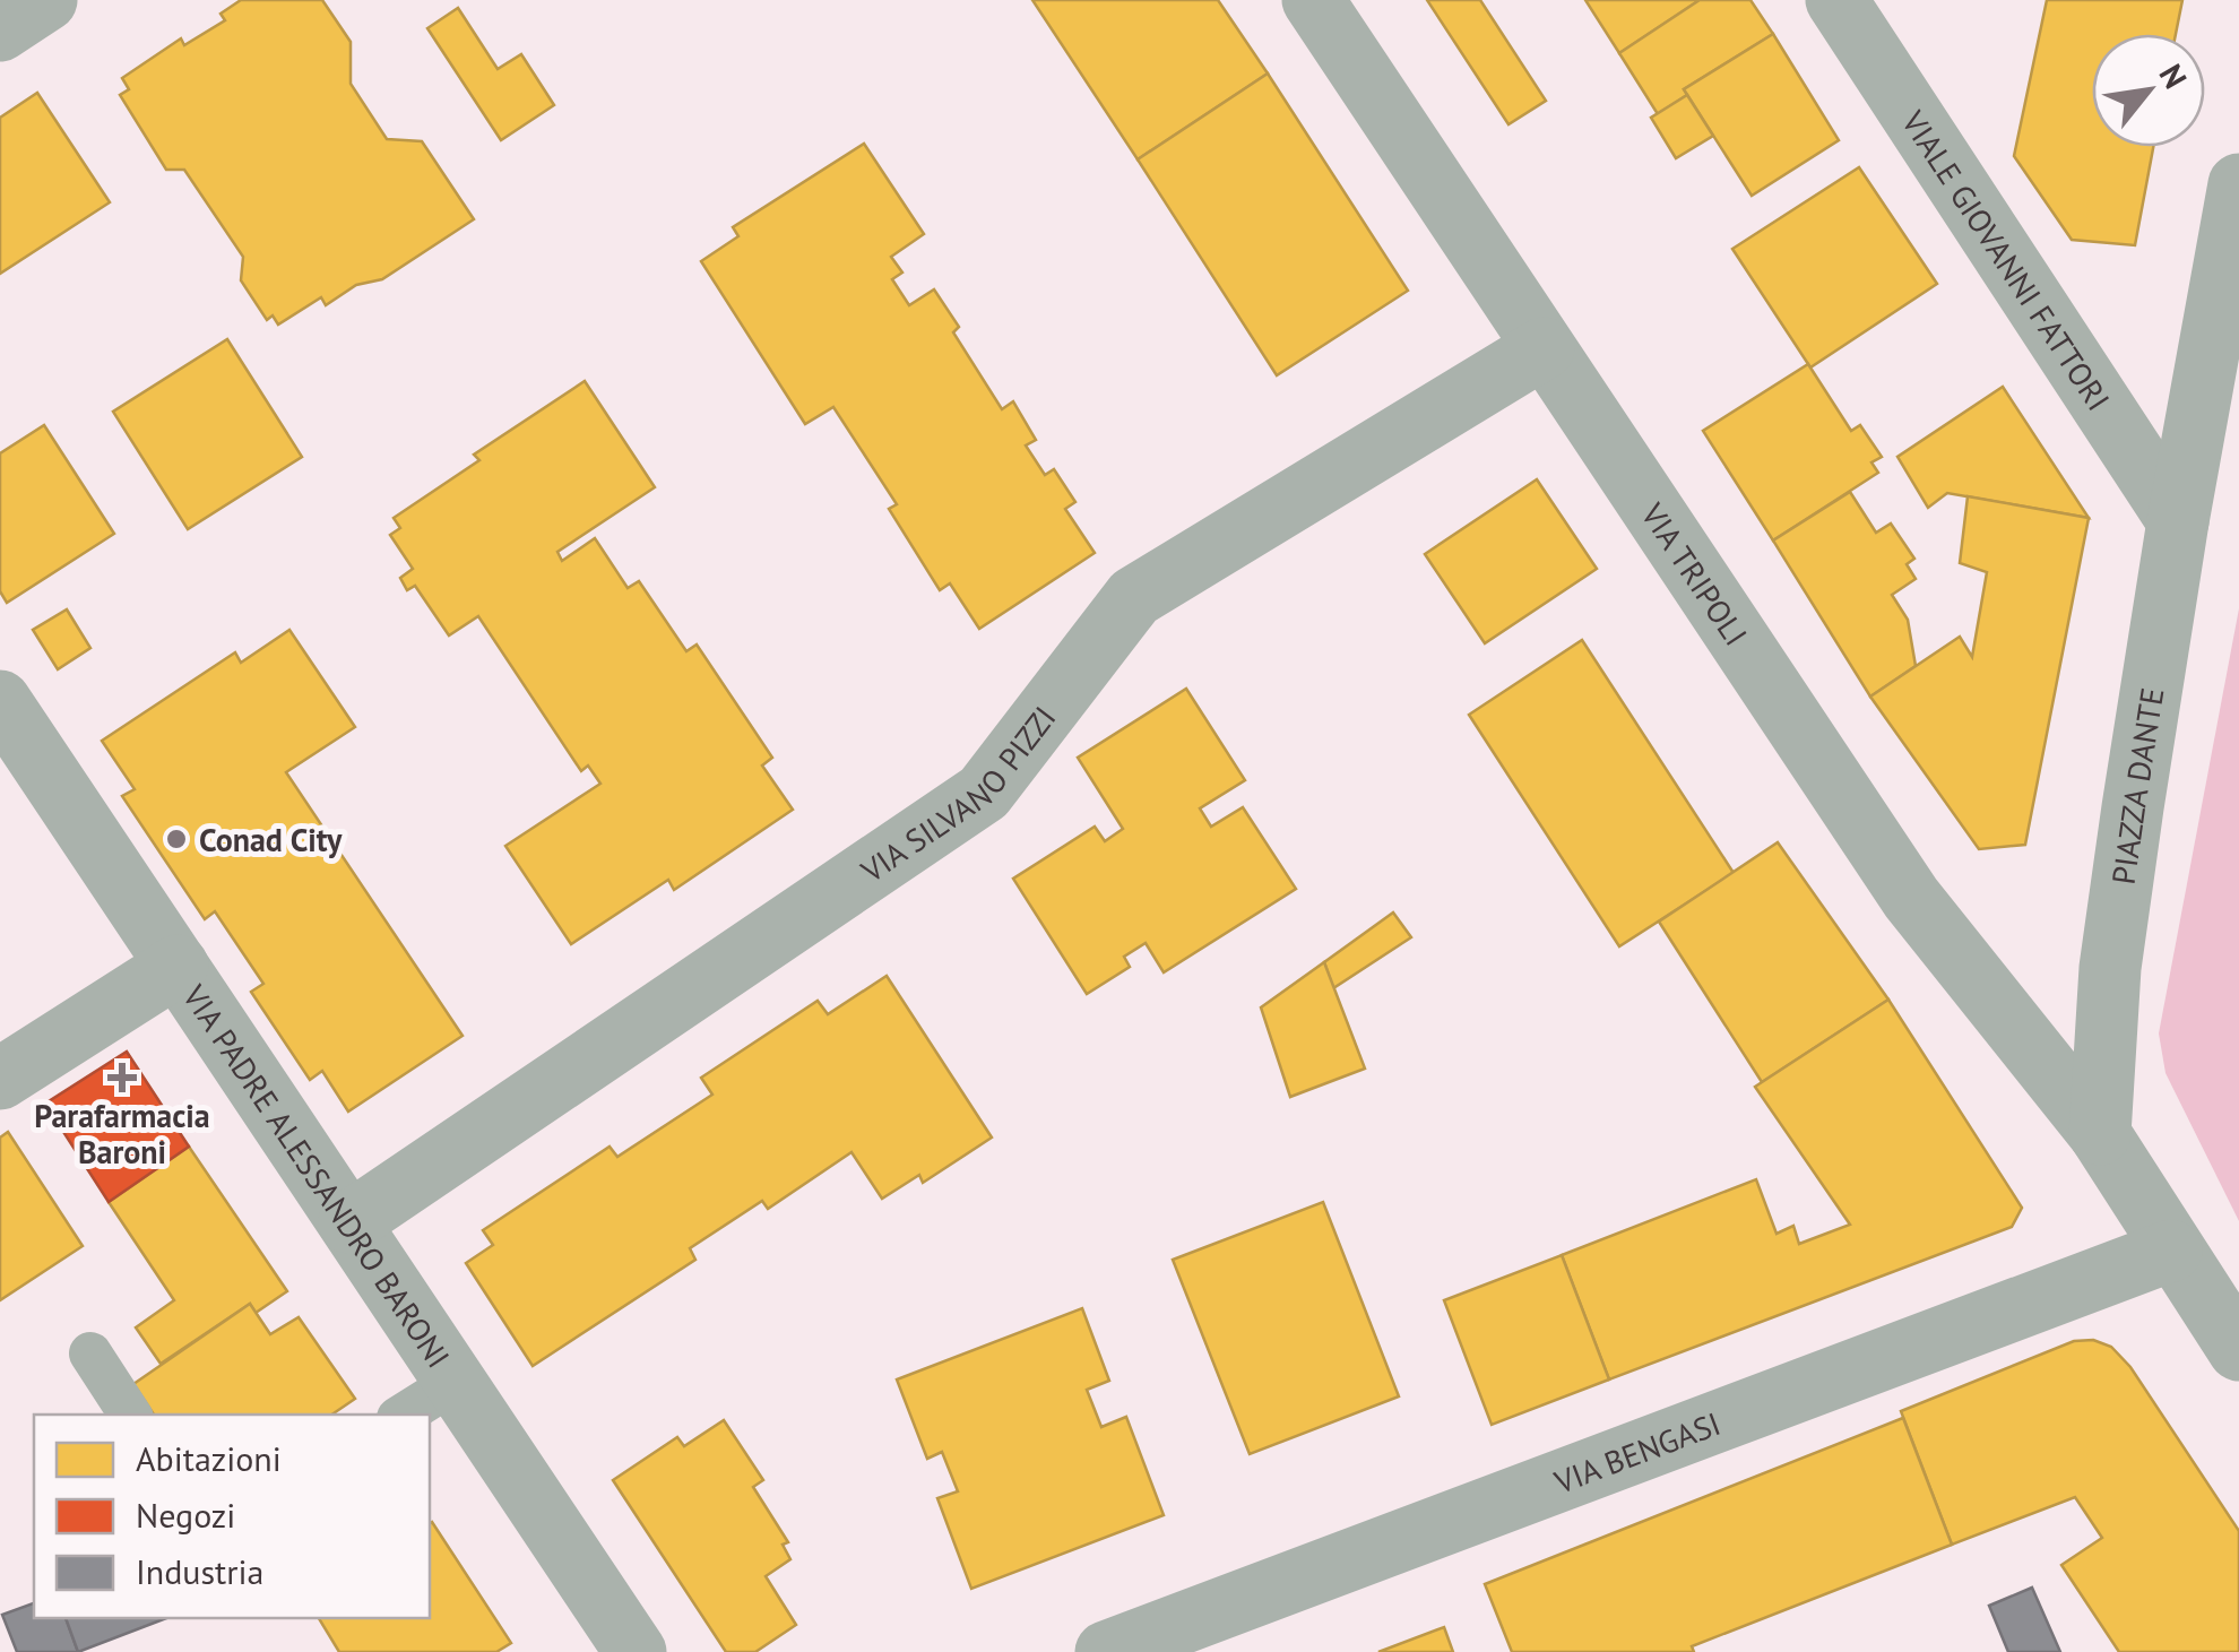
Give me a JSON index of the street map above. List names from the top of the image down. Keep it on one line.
{"streets":{"street":["VIALE GIOVANNI FATTORI","VIA TRIPOLI","PIAZZA DANTE","VIA SILVANO PIZZI","VIA PADRE ALESSANDRO BARONI","VIA BENGASI"]},"crossings":[["VIALE GIOVANNI FATTORI","PIAZZA DANTE"],["VIA TRIPOLI","PIAZZA DANTE"],["VIA TRIPOLI","VIA SILVANO PIZZI"],["VIA SILVANO PIZZI","VIA PADRE ALESSANDRO BARONI"]],"places":{"other":["Conad City"],"health":["Parafarmacia Baroni"]},"legend":["Abitazioni","Negozi","Industria"],"north":"top right"}
